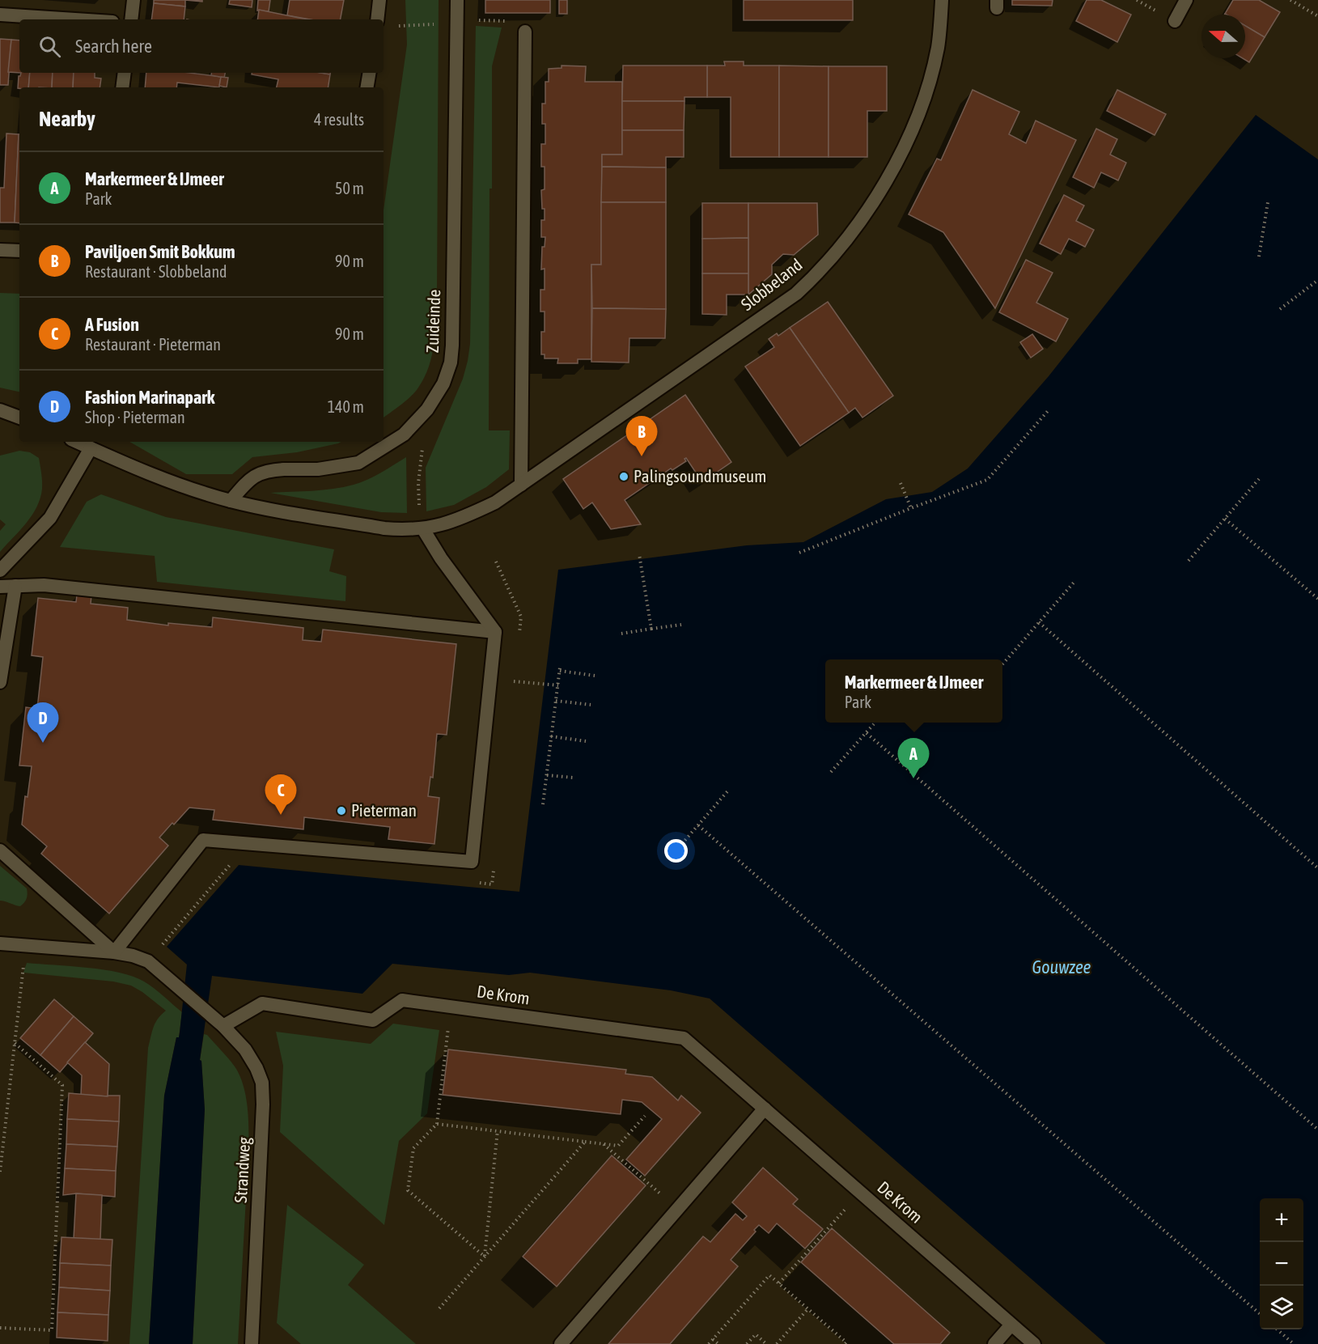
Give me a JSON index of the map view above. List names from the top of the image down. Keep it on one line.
{"streets":{"street":["Slobbeland","Zuideinde","De Krom","Strandweg"]},"crossings":[["Slobbeland","Zuideinde"],["De Krom","Strandweg"]],"water":["Gouwzee"],"places":["Palingsoundmuseum","Pieterman"],"north":"left","page":{"search":"Search here","heading":["Nearby","4 results"],"list":[{"mark":"A","name":"Markermeer & IJmeer","note":"Park","value":"50 m"},{"mark":"B","name":"Paviljoen Smit Bokkum","note":"Restaurant · Slobbeland","value":"90 m"},{"mark":"C","name":"A Fusion","note":"Restaurant · Pieterman","value":"90 m"},{"mark":"D","name":"Fashion Marinapark","note":"Shop · Pieterman","value":"140 m"}],"pins":["B","D","A","C"],"popup":["Markermeer & IJmeer","Park"],"map_buttons":["+","−"]}}
